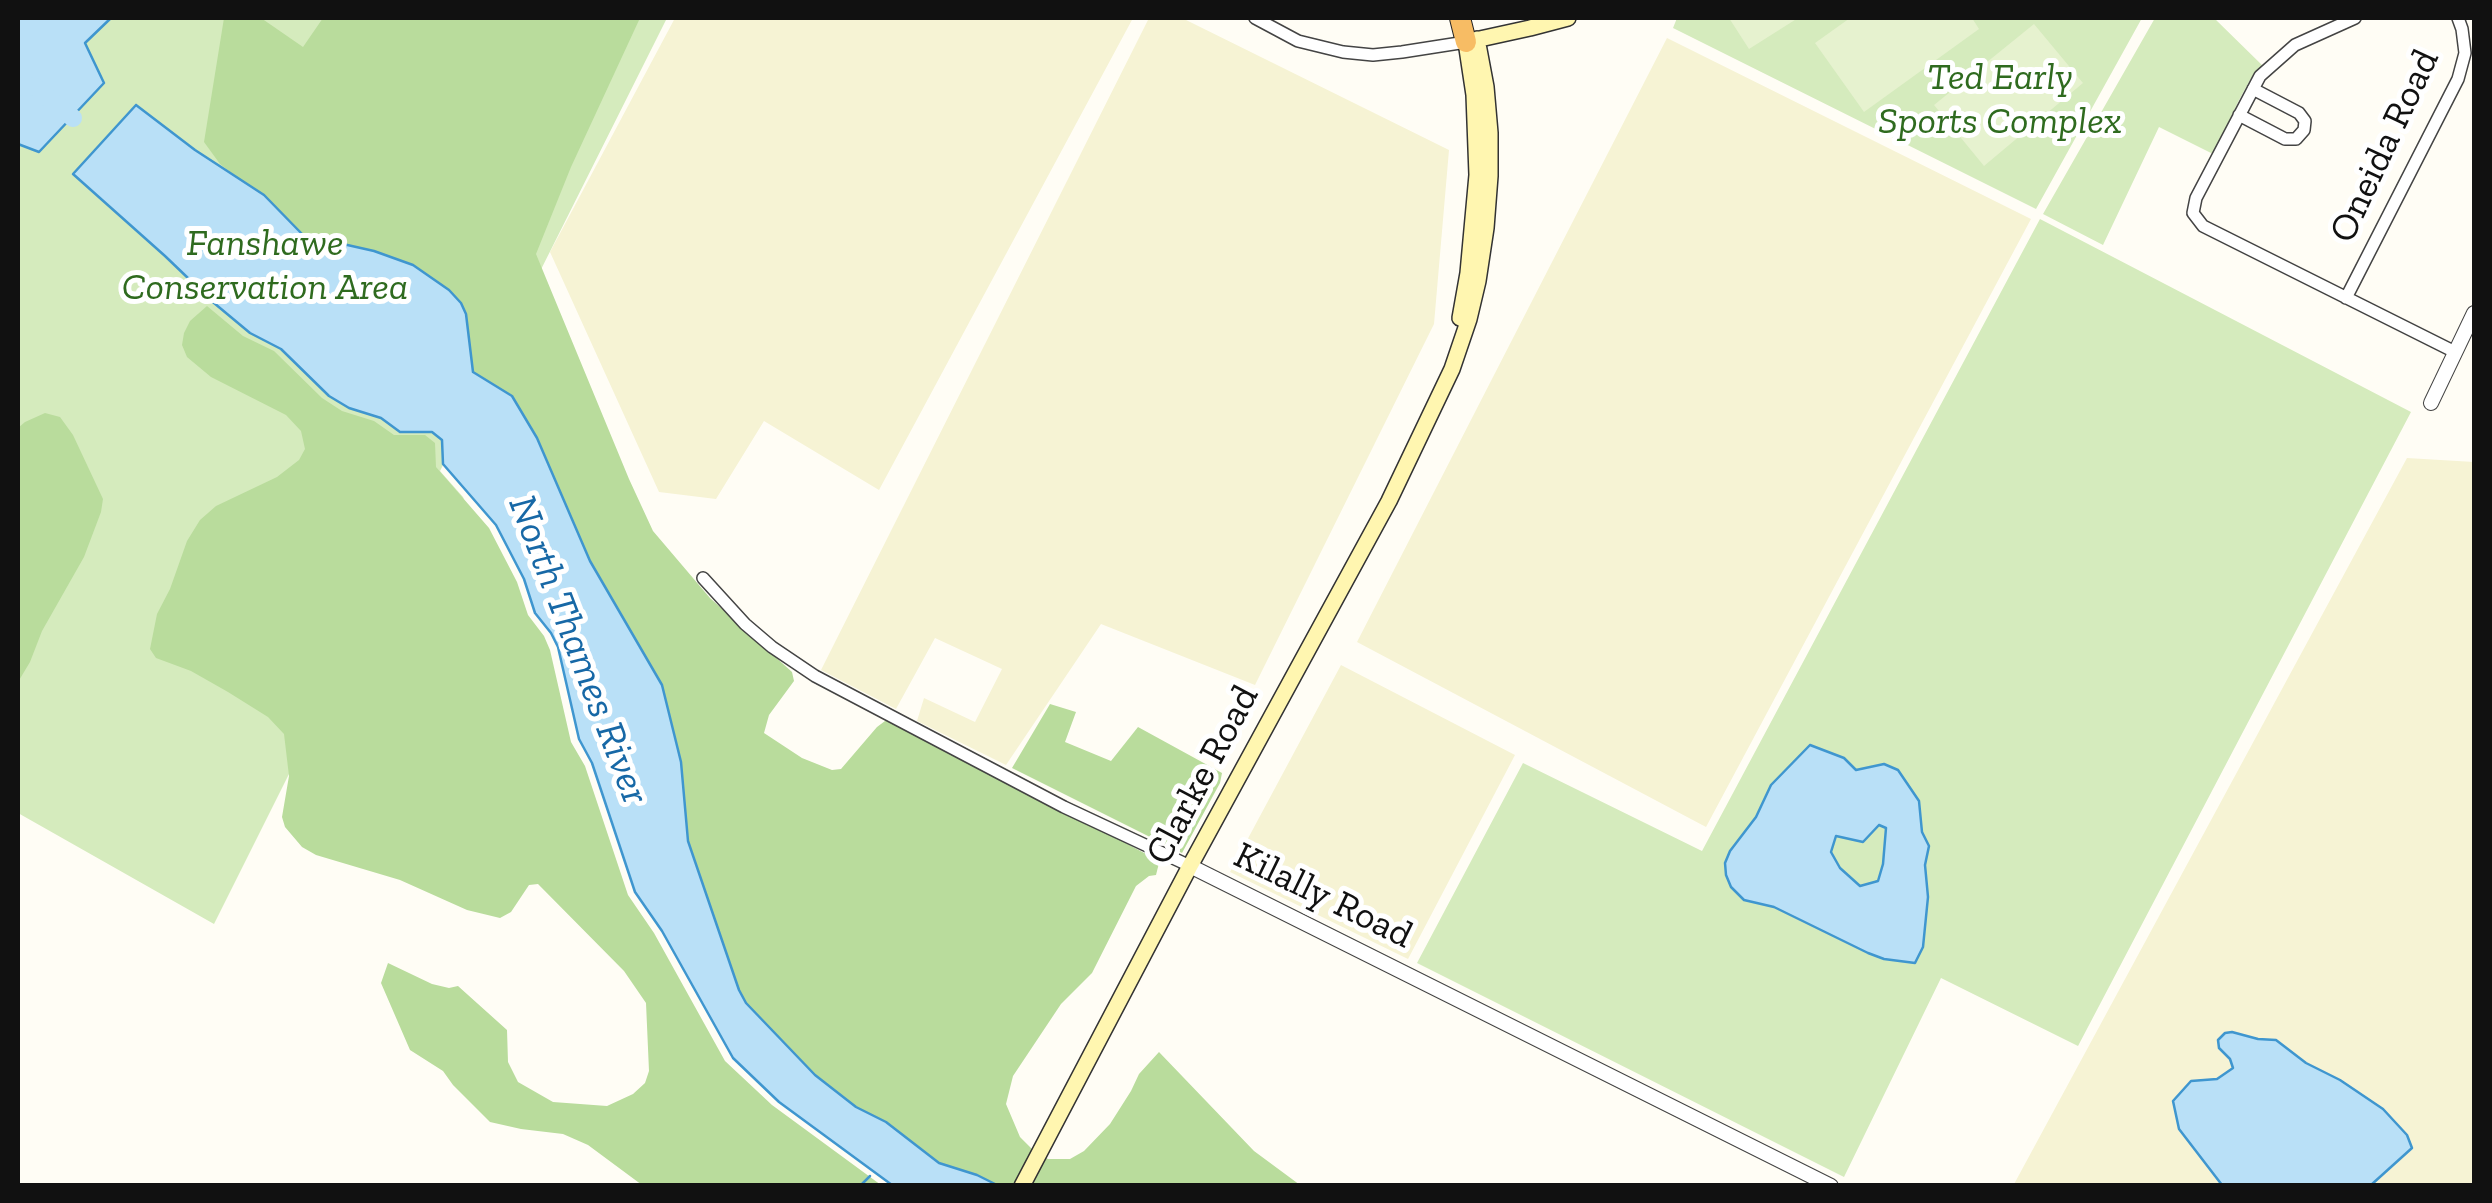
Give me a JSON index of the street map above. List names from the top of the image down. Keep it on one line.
{"streets":{"main road":["Clarke Road"],"street":["Oneida Road","Kilally Road"]},"crossings":[["Clarke Road","Kilally Road"]],"water":["North Thames River"],"parks":["Ted Early Sports Complex","Fanshawe Conservation Area"]}
